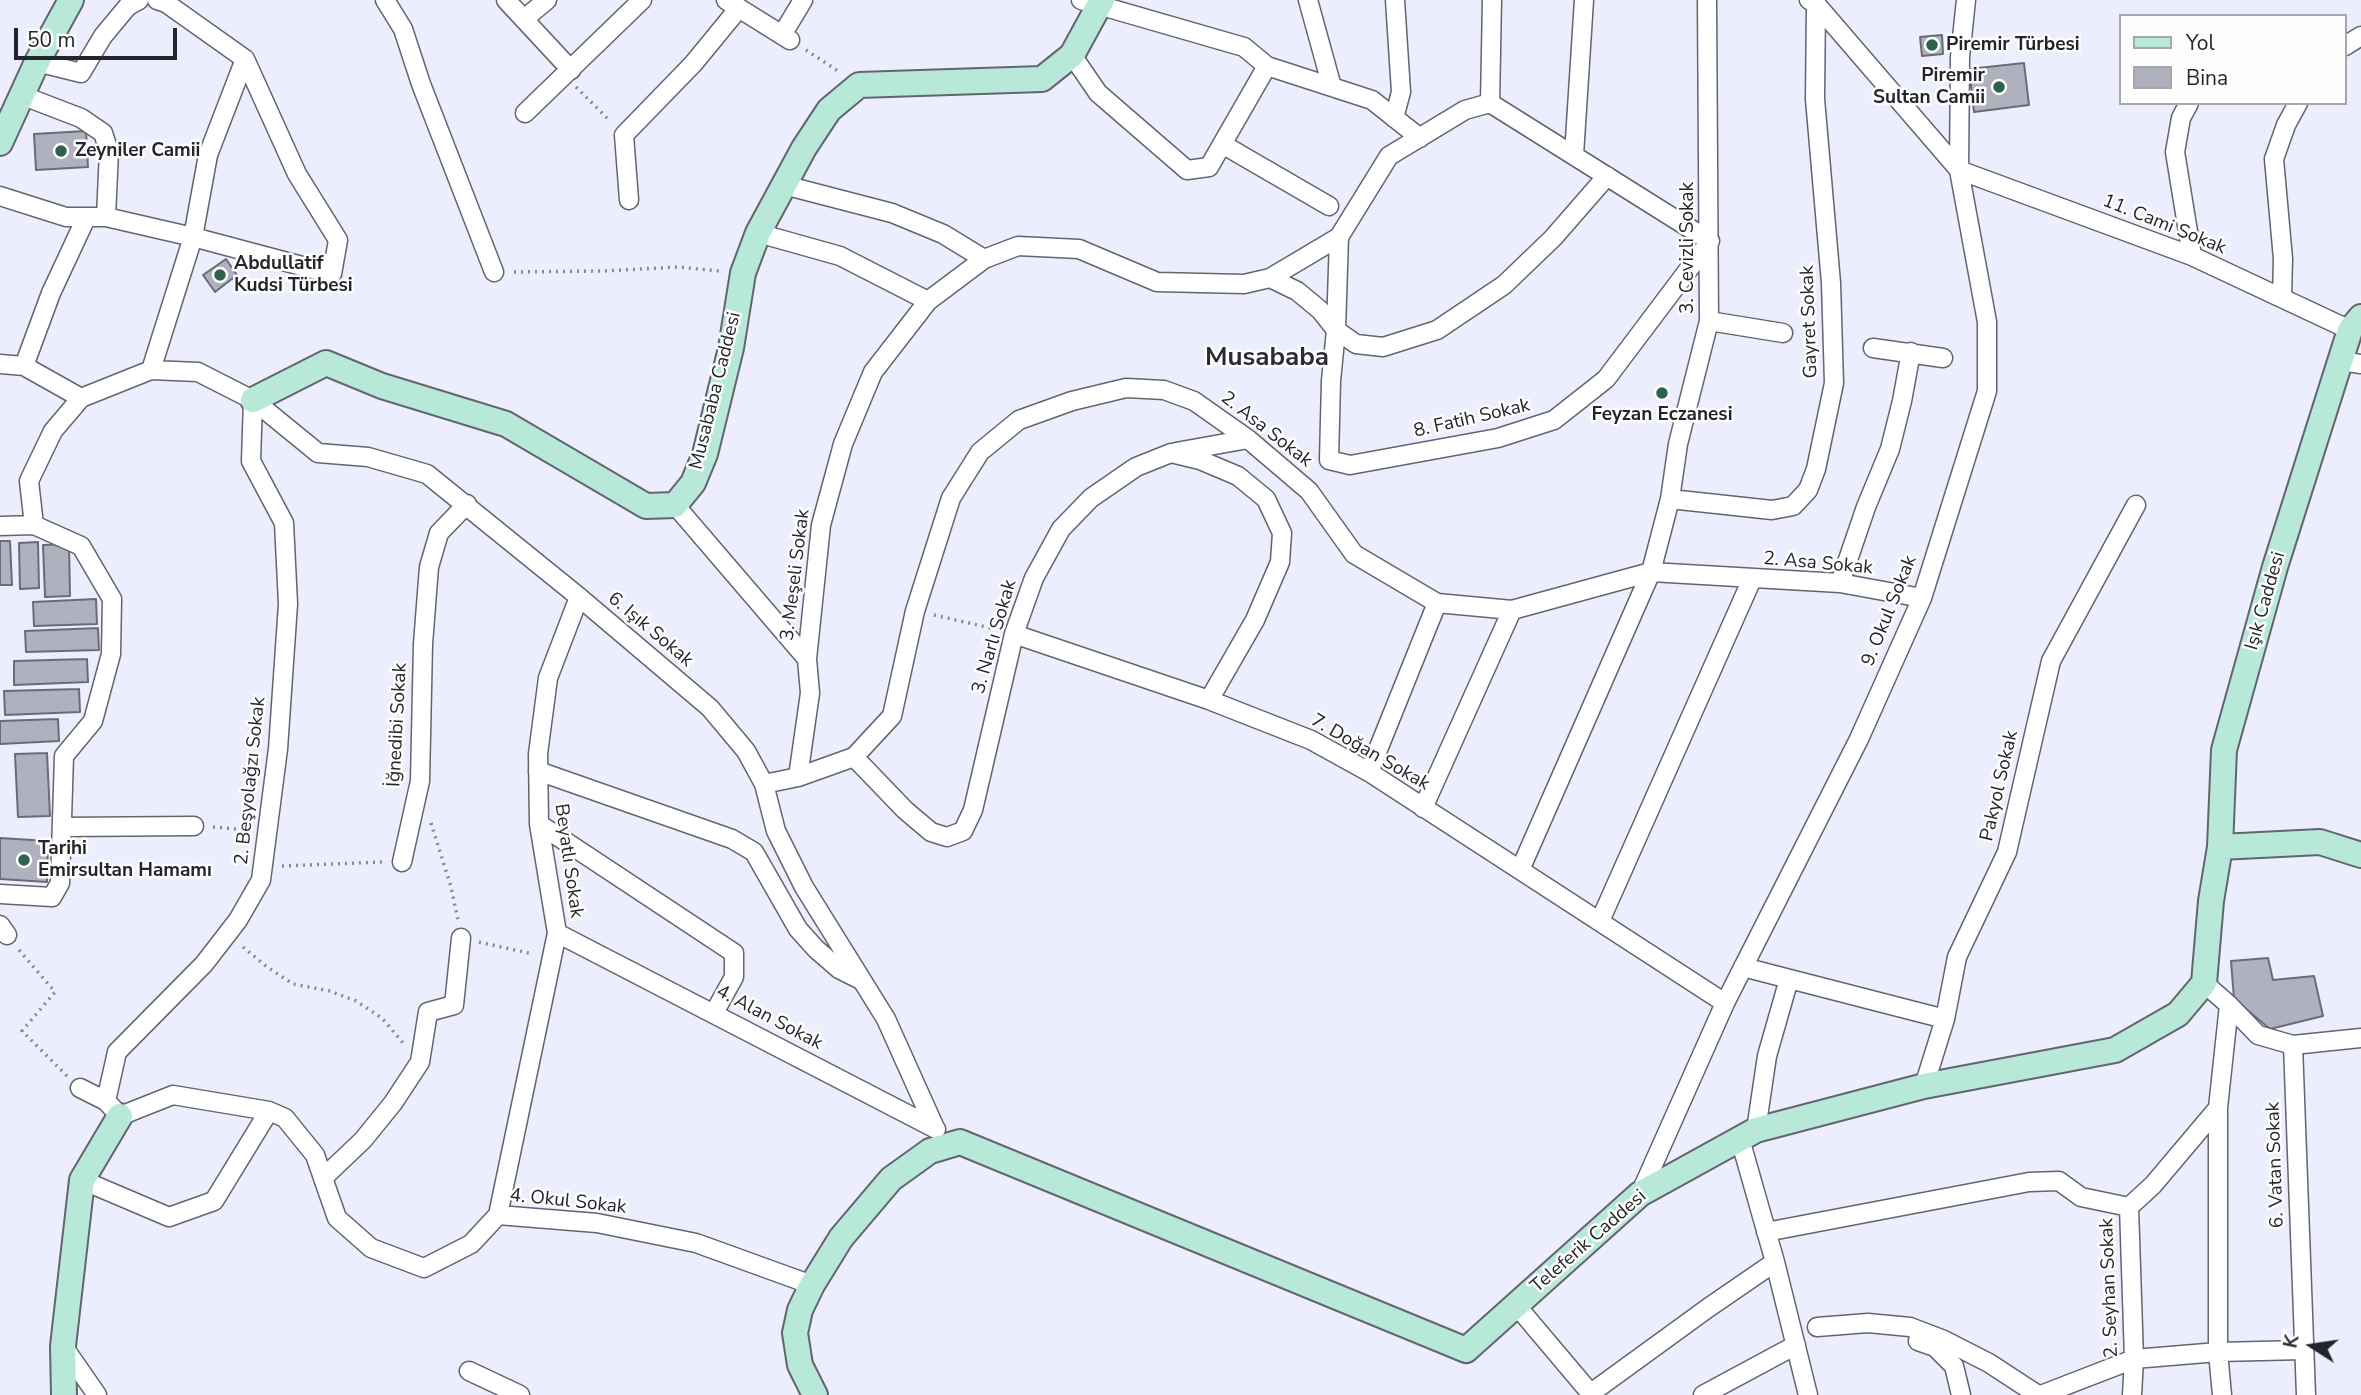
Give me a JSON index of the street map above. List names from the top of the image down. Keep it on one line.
{"streets":{"main road":["Musababa Caddesi","Işık Caddesi","Teleferik Caddesi"],"street":["11. Cami Sokak","3. Cevizli Sokak","Gayret Sokak","8. Fatih Sokak","2. Asa Sokak","3. Meşeli Sokak","9. Okul Sokak","6. Işık Sokak","3. Narlı Sokak","İğnedibi Sokak","7. Doğan Sokak","2. Beşyolağzı Sokak","Pakyol Sokak","Beyatlı Sokak","4. Alan Sokak","6. Vatan Sokak","4. Okul Sokak","2. Seyhan Sokak"]},"crossings":[["11. Cami Sokak","Işık Caddesi"],["11. Cami Sokak","9. Okul Sokak"],["3. Cevizli Sokak","Gayret Sokak"],["3. Cevizli Sokak","8. Fatih Sokak"],["3. Cevizli Sokak","2. Asa Sokak"],["3. Cevizli Sokak","7. Doğan Sokak"],["Musababa Caddesi","3. Meşeli Sokak"],["2. Asa Sokak","3. Meşeli Sokak"],["2. Asa Sokak","9. Okul Sokak"],["2. Asa Sokak","6. Işık Sokak"],["2. Asa Sokak","3. Narlı Sokak"],["9. Okul Sokak","7. Doğan Sokak"],["9. Okul Sokak","Teleferik Caddesi"],["6. Işık Sokak","İğnedibi Sokak"],["6. Işık Sokak","2. Beşyolağzı Sokak"],["6. Işık Sokak","Beyatlı Sokak"],["6. Işık Sokak","4. Alan Sokak"],["3. Narlı Sokak","7. Doğan Sokak"],["2. Beşyolağzı Sokak","4. Okul Sokak"],["Pakyol Sokak","Teleferik Caddesi"],["Beyatlı Sokak","4. Alan Sokak"],["Beyatlı Sokak","4. Okul Sokak"],["4. Alan Sokak","Teleferik Caddesi"]],"districts":["Musababa"],"places":["Piremir Türbesi","Piremir Sultan Camii","Zeyniler Camii","Abdullatif Kudsi Türbesi","Feyzan Eczanesi","Tarihi Emirsultan Hamamı"],"legend":["Yol","Bina"],"scale_bar":"50 m","north":"left"}
